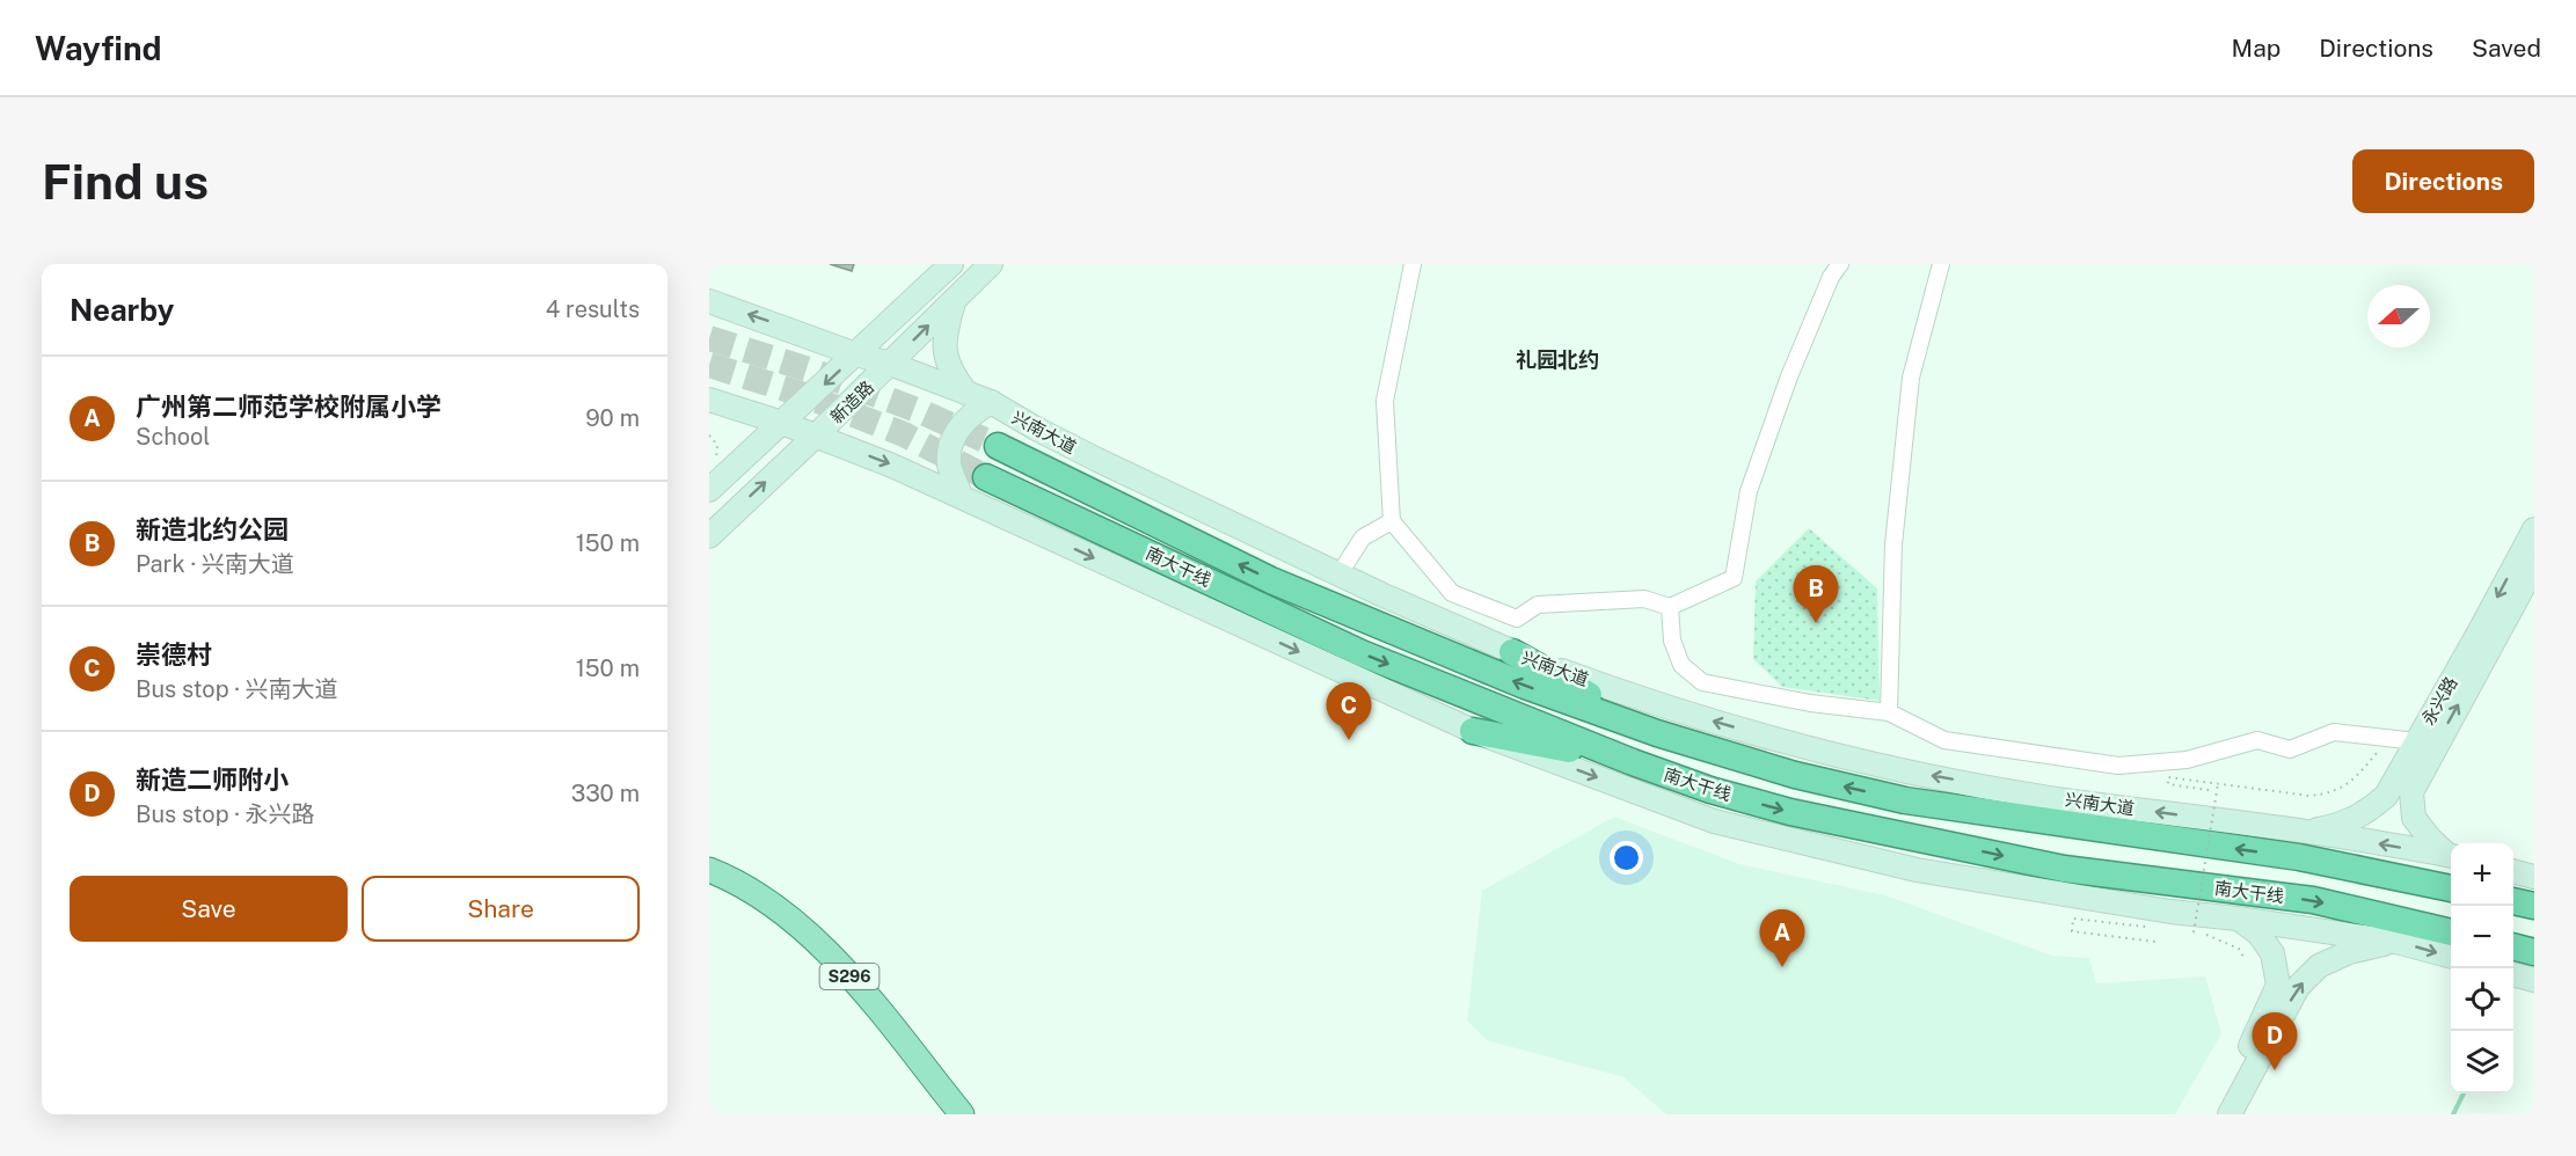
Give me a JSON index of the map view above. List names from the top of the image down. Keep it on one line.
{"streets":{"highway":["南大干线"],"main road":["新造路","兴南大道","永兴路","S296"]},"crossings":[["新造路","兴南大道"],["兴南大道","永兴路"]],"districts":["礼园北约"],"north":"left","page":{"header":"Wayfind","nav":["Map","Directions","Saved"],"buttons":["Directions",["Save","Share"]],"title":"Find us","heading":["Nearby","4 results"],"list":[{"mark":"A","name":"广州第二师范学校附属小学","note":"School","value":"90 m"},{"mark":"B","name":"新造北约公园","note":"Park · 兴南大道","value":"150 m"},{"mark":"C","name":"崇德村","note":"Bus stop · 兴南大道","value":"150 m"},{"mark":"D","name":"新造二师附小","note":"Bus stop · 永兴路","value":"330 m"}],"pins":["B","C","A","D"],"map_buttons":["+","−"]}}
